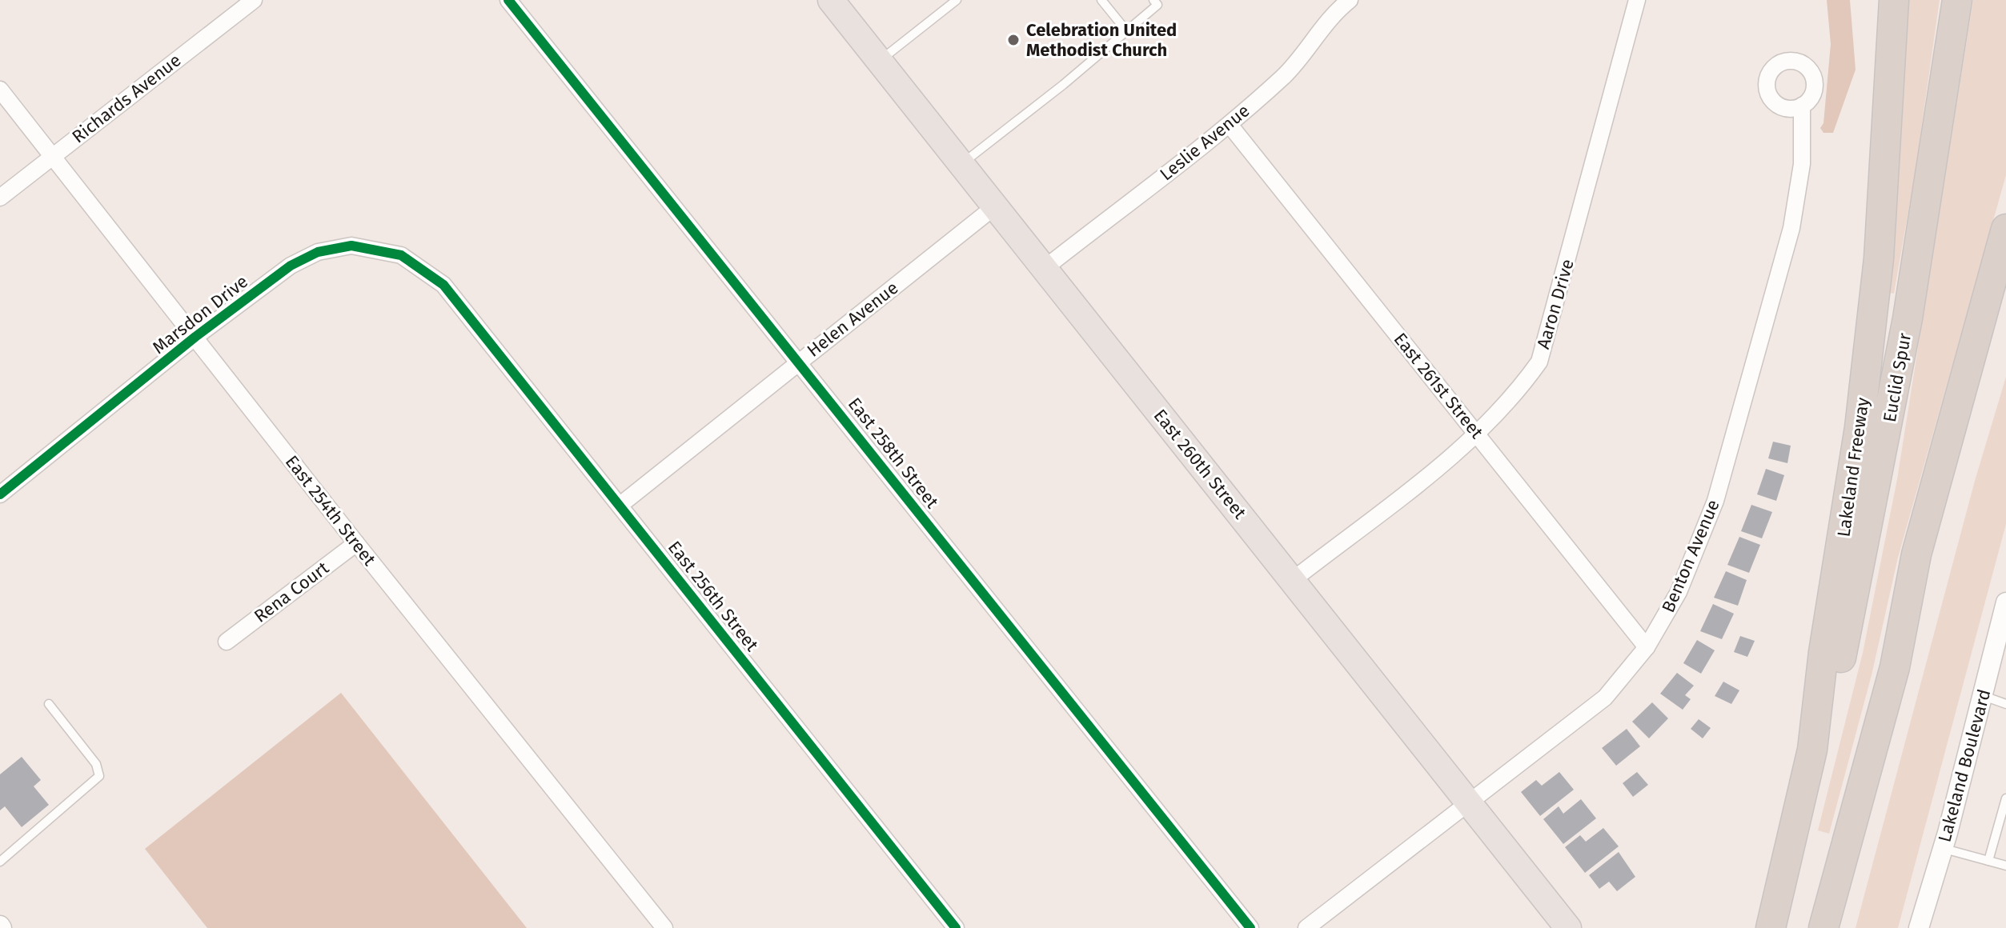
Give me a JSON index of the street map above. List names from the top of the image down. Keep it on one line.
{"streets":{"highway":["Euclid Spur","Lakeland Freeway"],"main road":["East 260th Street"],"street":["Richards Avenue","Leslie Avenue","Aaron Drive","Marsdon Drive","Helen Avenue","East 261st Street","East 258th Street","East 254th Street","Benton Avenue","Rena Court","East 256th Street","Lakeland Boulevard"]},"crossings":[["Richards Avenue","East 254th Street"],["Leslie Avenue","East 261st Street"],["Leslie Avenue","East 260th Street"],["Aaron Drive","East 261st Street"],["Aaron Drive","East 260th Street"],["Marsdon Drive","East 254th Street"],["Marsdon Drive","East 256th Street"],["Helen Avenue","East 258th Street"],["Helen Avenue","East 260th Street"],["Helen Avenue","East 256th Street"],["Euclid Spur","Lakeland Freeway"],["East 261st Street","Benton Avenue"],["East 260th Street","Benton Avenue"],["East 254th Street","Rena Court"]],"places":["Celebration United Methodist Church"]}
